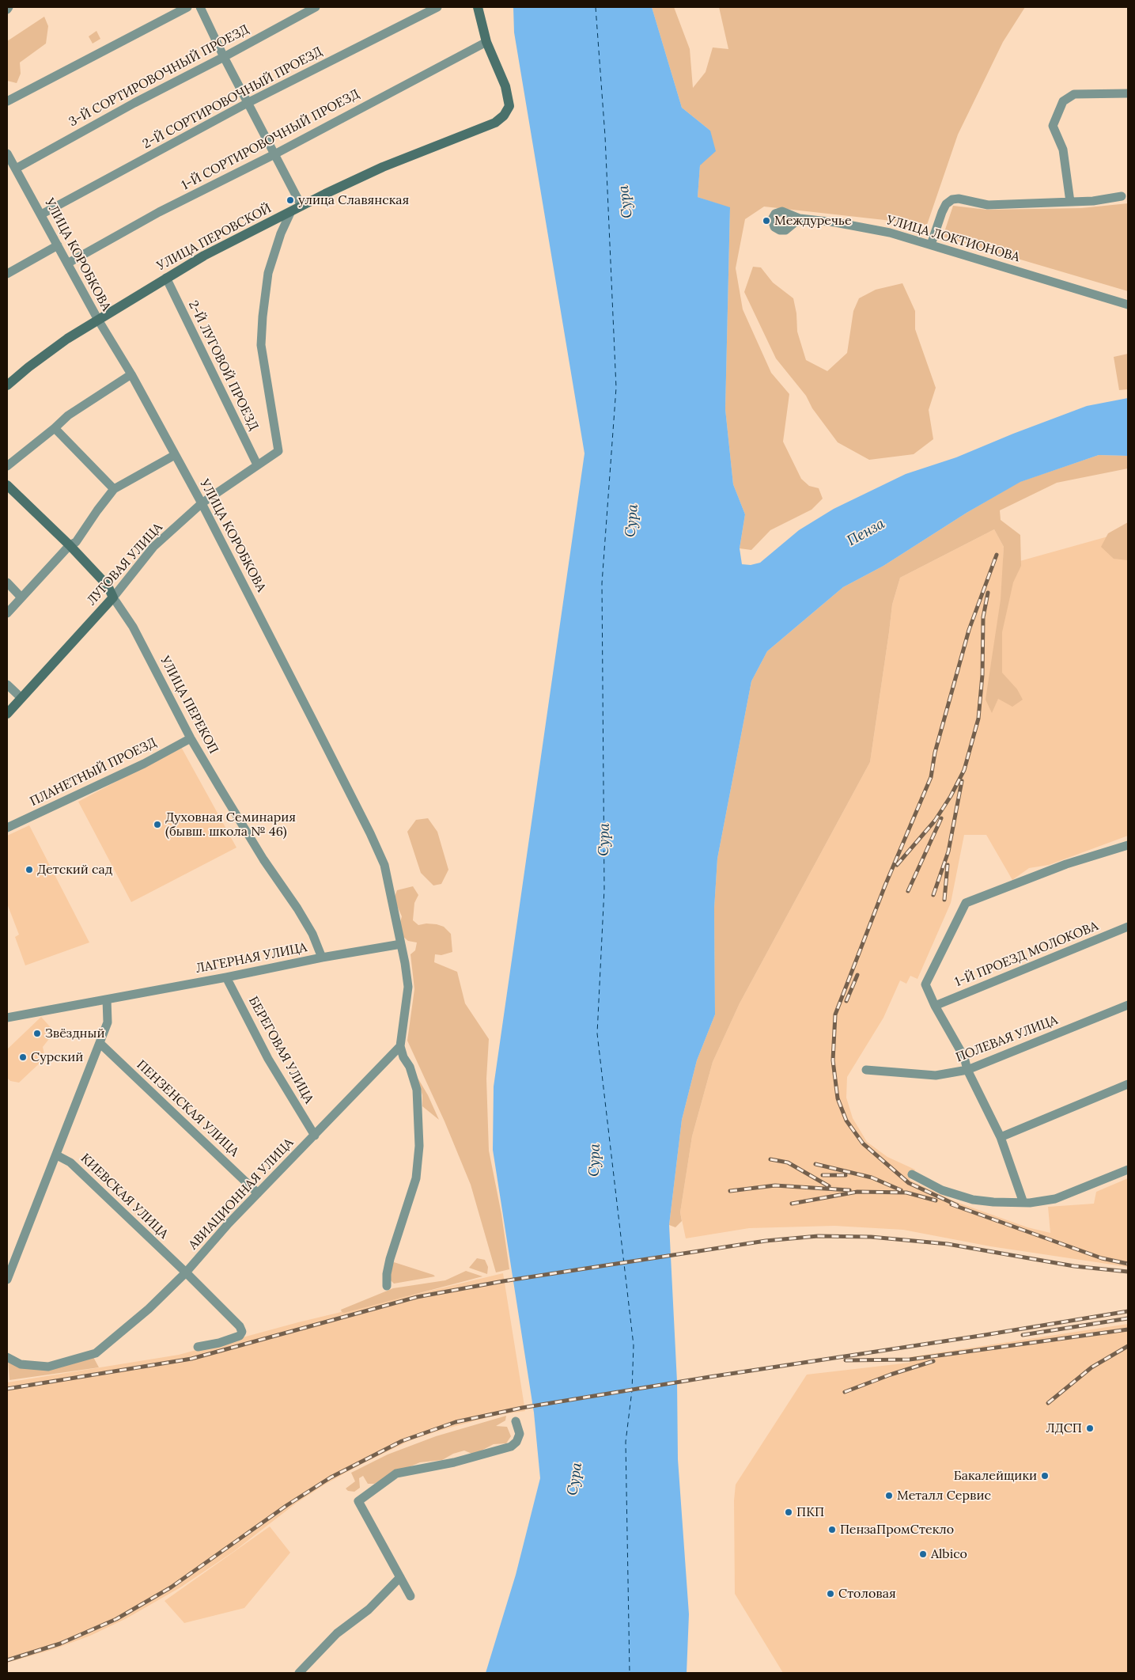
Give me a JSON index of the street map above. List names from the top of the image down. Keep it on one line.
{"streets":{"main road":["УЛИЦА ПЕРОВСКОЙ","ЛУГОВАЯ УЛИЦА","УЛИЦА ПЕРЕКОП"],"street":["3-Й СОРТИРОВОЧНЫЙ ПРОЕЗД","2-Й СОРТИРОВОЧНЫЙ ПРОЕЗД","1-Й СОРТИРОВОЧНЫЙ ПРОЕЗД","УЛИЦА ЛОКТИОНОВА","УЛИЦА КОРОБКОВА","2-Й ЛУГОВОЙ ПРОЕЗД","ПЛАНЕТНЫЙ ПРОЕЗД","1-Й ПРОЕЗД МОЛОКОВА","ЛАГЕРНАЯ УЛИЦА","ПОЛЕВАЯ УЛИЦА","БЕРЕГОВАЯ УЛИЦА","ПЕНЗЕНСКАЯ УЛИЦА","АВИАЦИОННАЯ УЛИЦА","КИЕВСКАЯ УЛИЦА"]},"crossings":[["3-Й СОРТИРОВОЧНЫЙ ПРОЕЗД","УЛИЦА КОРОБКОВА"],["2-Й СОРТИРОВОЧНЫЙ ПРОЕЗД","УЛИЦА КОРОБКОВА"],["1-Й СОРТИРОВОЧНЫЙ ПРОЕЗД","УЛИЦА ПЕРОВСКОЙ"],["1-Й СОРТИРОВОЧНЫЙ ПРОЕЗД","УЛИЦА КОРОБКОВА"],["УЛИЦА ПЕРОВСКОЙ","УЛИЦА КОРОБКОВА"],["УЛИЦА ПЕРОВСКОЙ","2-Й ЛУГОВОЙ ПРОЕЗД"],["УЛИЦА ПЕРОВСКОЙ","ЛУГОВАЯ УЛИЦА"],["УЛИЦА КОРОБКОВА","ЛУГОВАЯ УЛИЦА"],["УЛИЦА КОРОБКОВА","ЛАГЕРНАЯ УЛИЦА"],["УЛИЦА КОРОБКОВА","АВИАЦИОННАЯ УЛИЦА"],["2-Й ЛУГОВОЙ ПРОЕЗД","ЛУГОВАЯ УЛИЦА"],["ЛУГОВАЯ УЛИЦА","УЛИЦА ПЕРЕКОП"],["УЛИЦА ПЕРЕКОП","ПЛАНЕТНЫЙ ПРОЕЗД"],["УЛИЦА ПЕРЕКОП","ЛАГЕРНАЯ УЛИЦА"],["ЛАГЕРНАЯ УЛИЦА","БЕРЕГОВАЯ УЛИЦА"],["БЕРЕГОВАЯ УЛИЦА","АВИАЦИОННАЯ УЛИЦА"],["ПЕНЗЕНСКАЯ УЛИЦА","АВИАЦИОННАЯ УЛИЦА"],["АВИАЦИОННАЯ УЛИЦА","КИЕВСКАЯ УЛИЦА"]],"water":["Сура","Пенза"],"places":["улица Славянская","Междуречье","Духовная Семинария (бывш. школа № 46)","Детский сад","Звёздный","Сурский","ЛДСП","Бакалейщики","Металл Сервис","ПКП","ПензаПромСтекло","Albico","Столовая"]}
